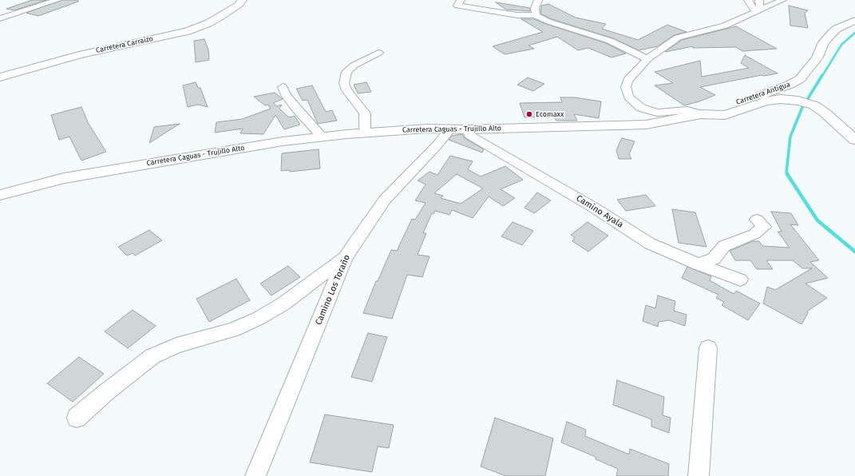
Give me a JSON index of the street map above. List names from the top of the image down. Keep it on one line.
{"streets":{"street":["Carretera Carraízo","Carretera Antigua","Carretera Caguas - Trujillo Alto","Camino Ayala","Camino Los Toraño"]},"crossings":[["Carretera Antigua","Carretera Caguas - Trujillo Alto"],["Carretera Caguas - Trujillo Alto","Camino Ayala"],["Carretera Caguas - Trujillo Alto","Camino Los Toraño"]],"places":["Ecomaxx"]}
